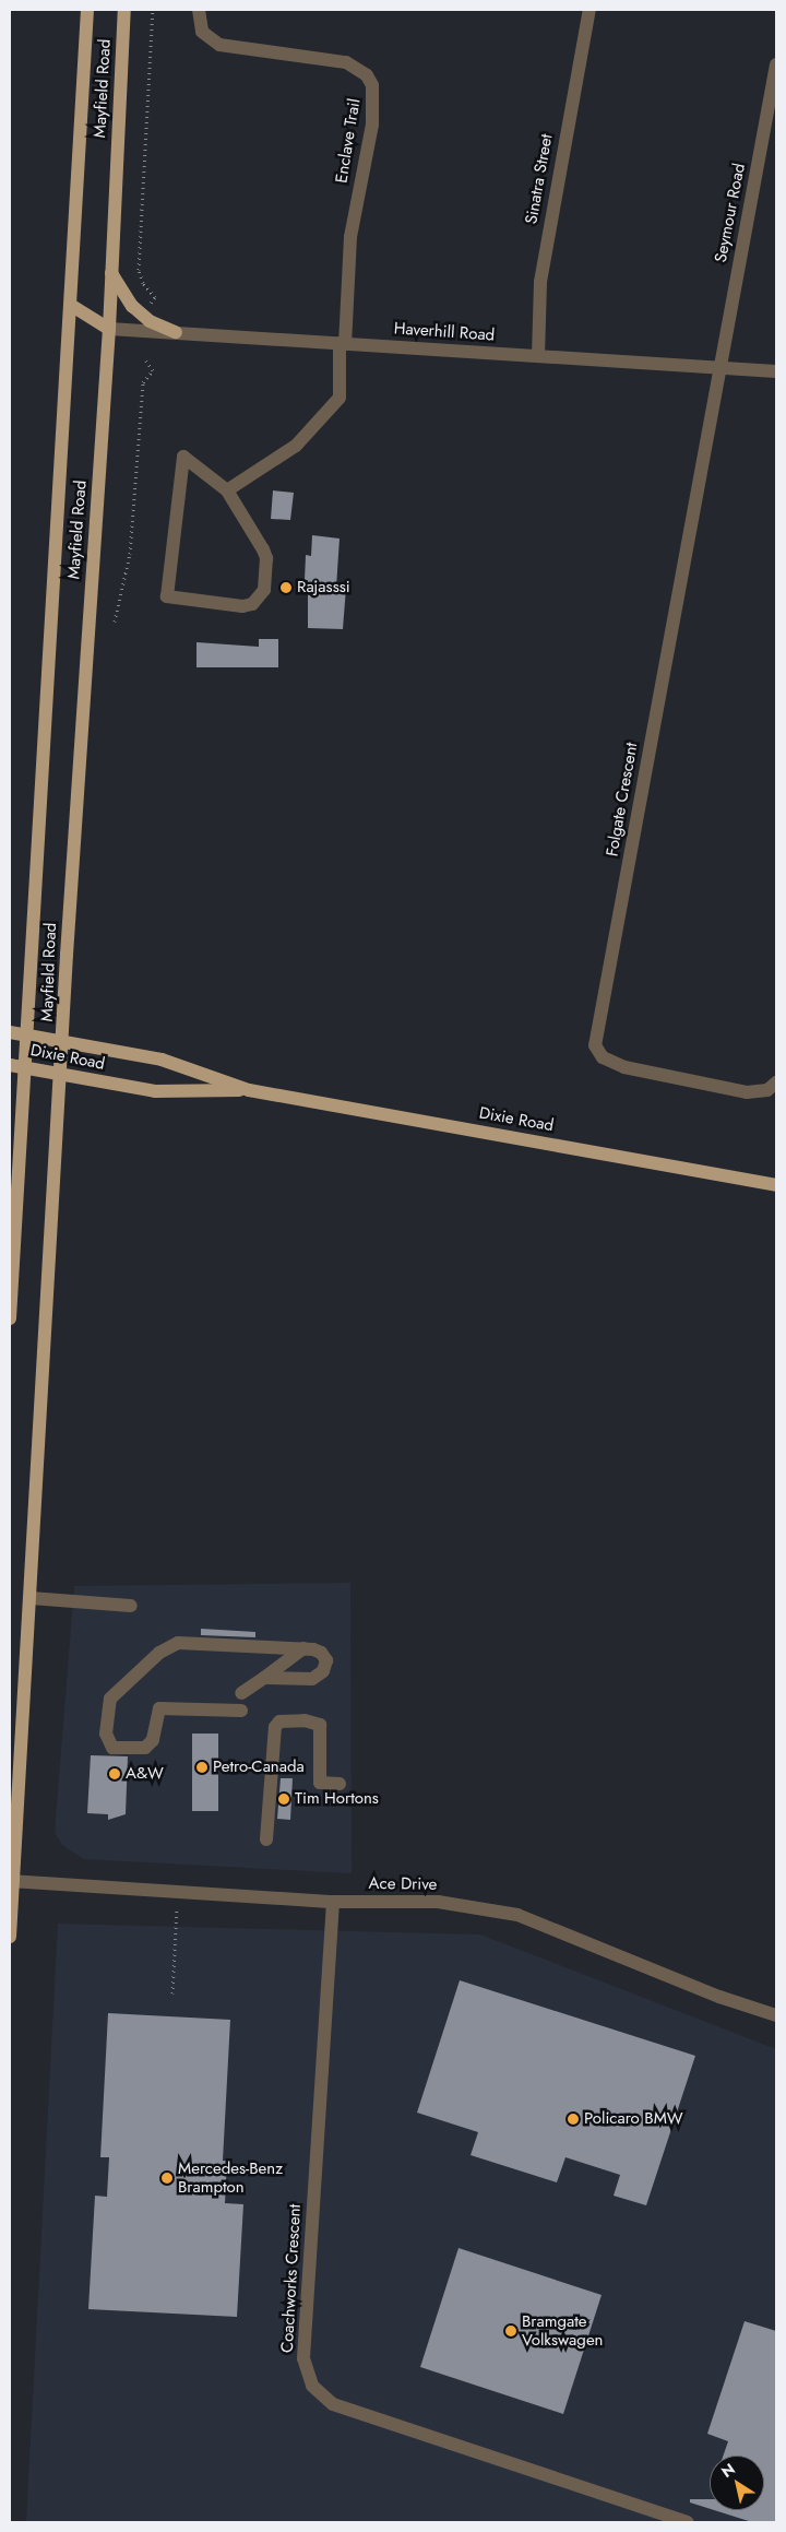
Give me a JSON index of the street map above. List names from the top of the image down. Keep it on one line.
{"streets":{"main road":["Mayfield Road","Dixie Road"],"street":["Enclave Trail","Sinatra Street","Seymour Road","Haverhill Road","Folgate Crescent","Ace Drive","Coachworks Crescent"]},"crossings":[["Mayfield Road","Haverhill Road"],["Mayfield Road","Dixie Road"],["Mayfield Road","Ace Drive"],["Enclave Trail","Haverhill Road"],["Sinatra Street","Haverhill Road"],["Seymour Road","Haverhill Road"],["Seymour Road","Folgate Crescent"],["Haverhill Road","Folgate Crescent"],["Ace Drive","Coachworks Crescent"]],"places":["Rajasssi","Petro-Canada","A&W","Tim Hortons","Policaro BMW","Mercedes-Benz Brampton","Bramgate Volkswagen"],"north":"top left"}
